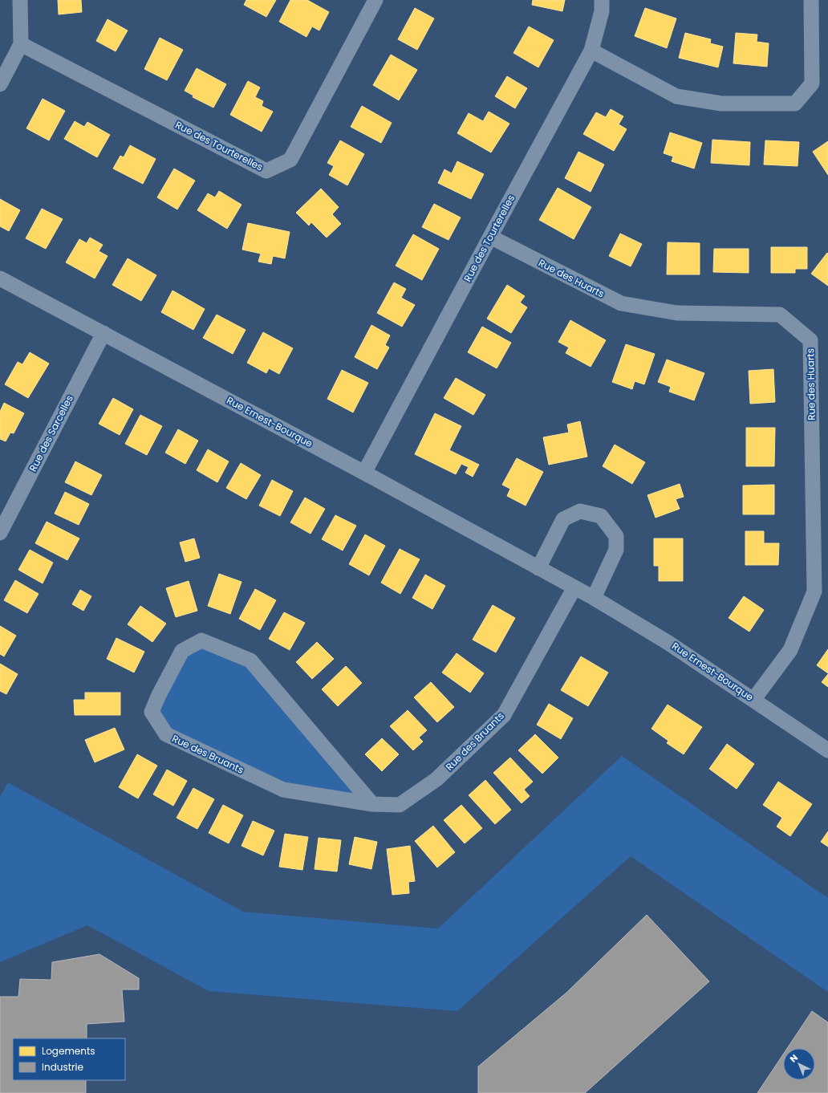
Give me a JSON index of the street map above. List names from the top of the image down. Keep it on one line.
{"streets":{"street":["Rue des Tourterelles","Rue des Huarts","Rue Ernest-Bourque","Rue des Sarcelles","Rue des Bruants"]},"crossings":[["Rue des Tourterelles","Rue des Huarts"],["Rue des Tourterelles","Rue Ernest-Bourque"],["Rue des Huarts","Rue Ernest-Bourque"],["Rue Ernest-Bourque","Rue des Sarcelles"],["Rue Ernest-Bourque","Rue des Bruants"]],"legend":["Logements","Industrie"],"north":"top left"}
